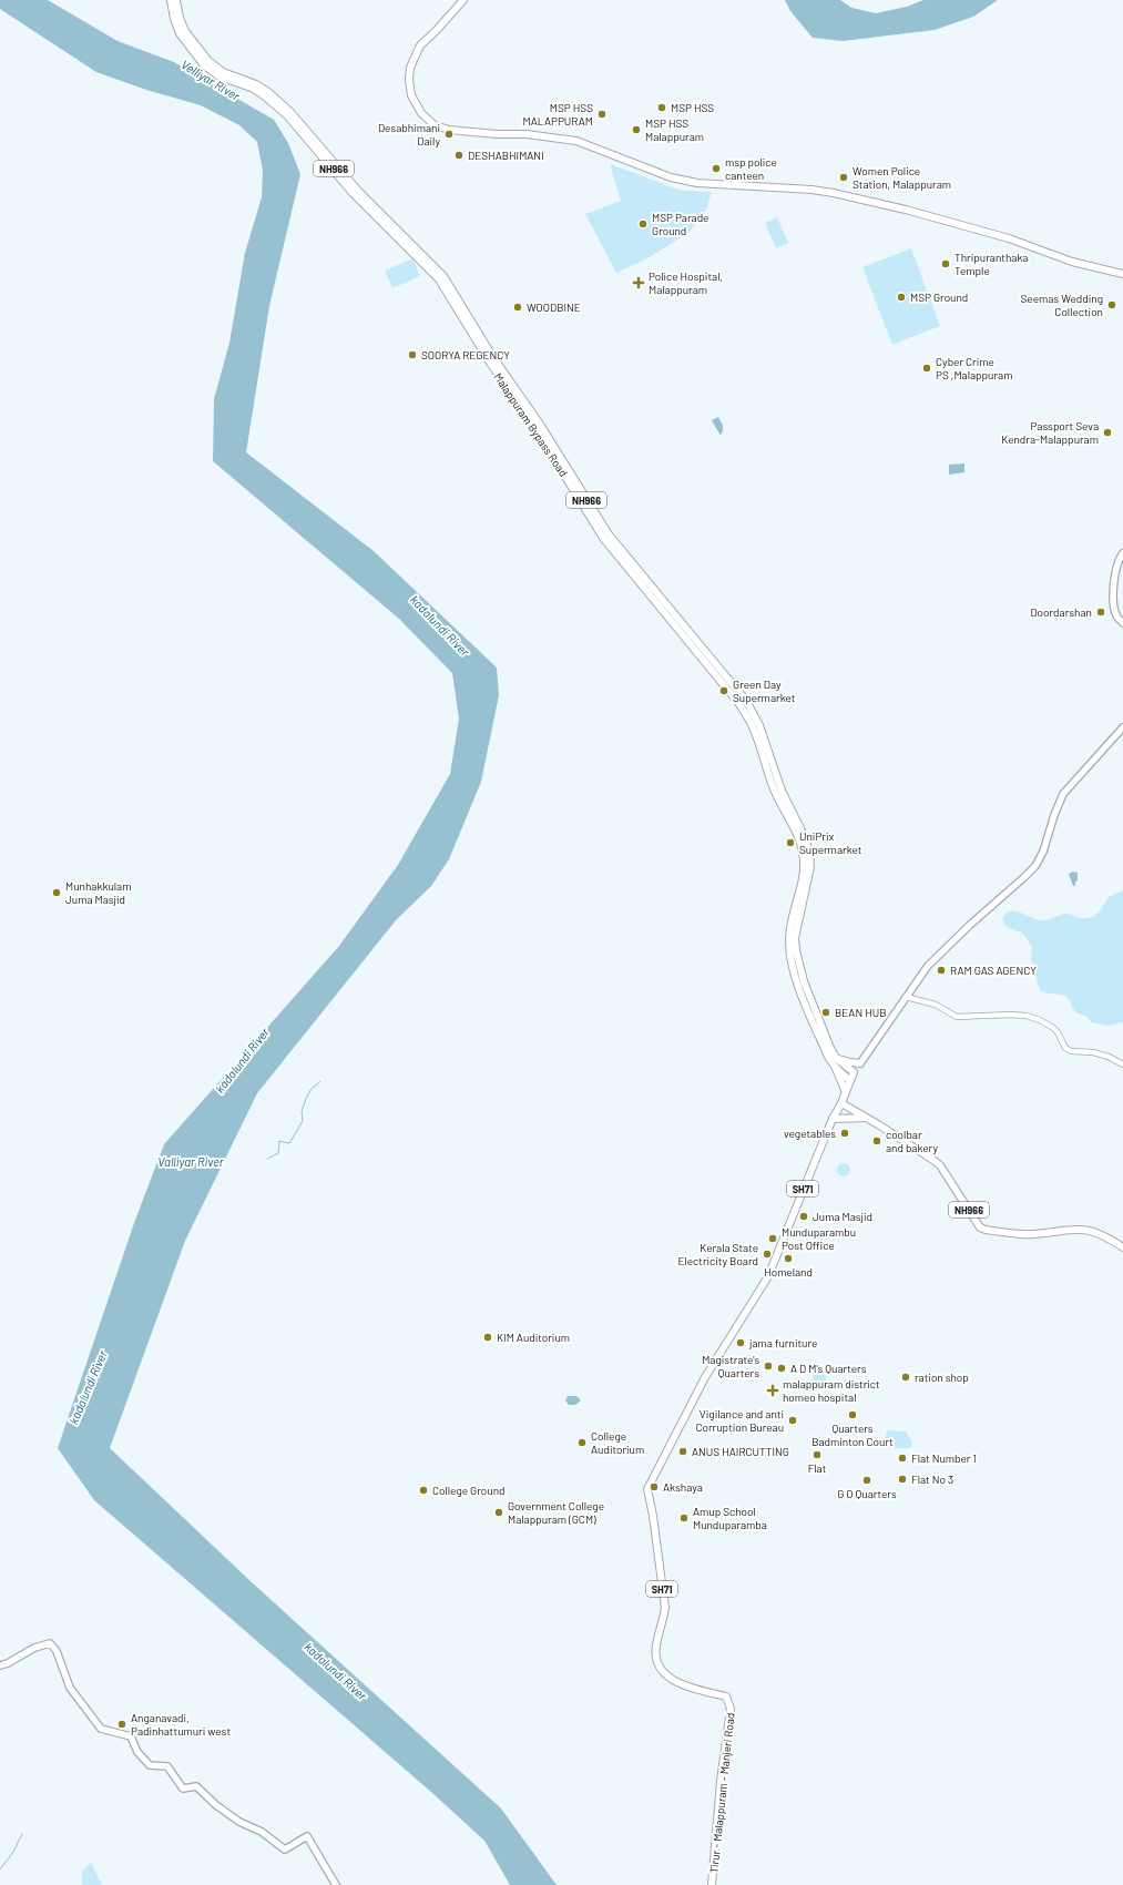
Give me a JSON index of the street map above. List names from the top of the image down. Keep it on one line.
{"streets":{"main road":["NH966","Malappuram Bypass Road","SH71","Tirur - Malappuram - Manjeri Road"]},"crossings":[["NH966","Tirur - Malappuram - Manjeri Road"],["Malappuram Bypass Road","Tirur - Malappuram - Manjeri Road"]],"water":["Velliyar River","kadalundi River","Valliyar River"],"places":{"other":["MSP HSS","MSP HSS MALAPPURAM","MSP HSS Malappuram","Desabhimani Daily","DESHABHIMANI","msp police canteen","Women Police Station, Malappuram","MSP Parade Ground","Thripuranthaka Temple","MSP Ground","Seemas Wedding Collection","WOODBINE","SOORYA REGENCY","Cyber Crime PS ,Malappuram","Passport Seva Kendra-Malappuram","Doordarshan","Green Day Supermarket","UniPrix Supermarket","Munhakkulam Juma Masjid","RAM GAS AGENCY","BEAN HUB","vegetables","coolbar and bakery","Juma Masjid","Munduparambu Post Office","Kerala State Electricity Board","Homeland","KIM Auditorium","jama furniture","Magistrate's Quarters","A D M's Quarters","ration shop","Quarters Badminton Court","Vigilance and anti Corruption Bureau","College Auditorium","ANUS HAIRCUTTING","Flat","Flat Number 1","Flat No 3","G O Quarters","Akshaya","College Ground","Government College Malappuram (GCM)","Amup School Munduparamba","Anganavadi, Padinhattumuri west"],"health":["Police Hospital, Malappuram","malappuram district homeo hospital"]}}
